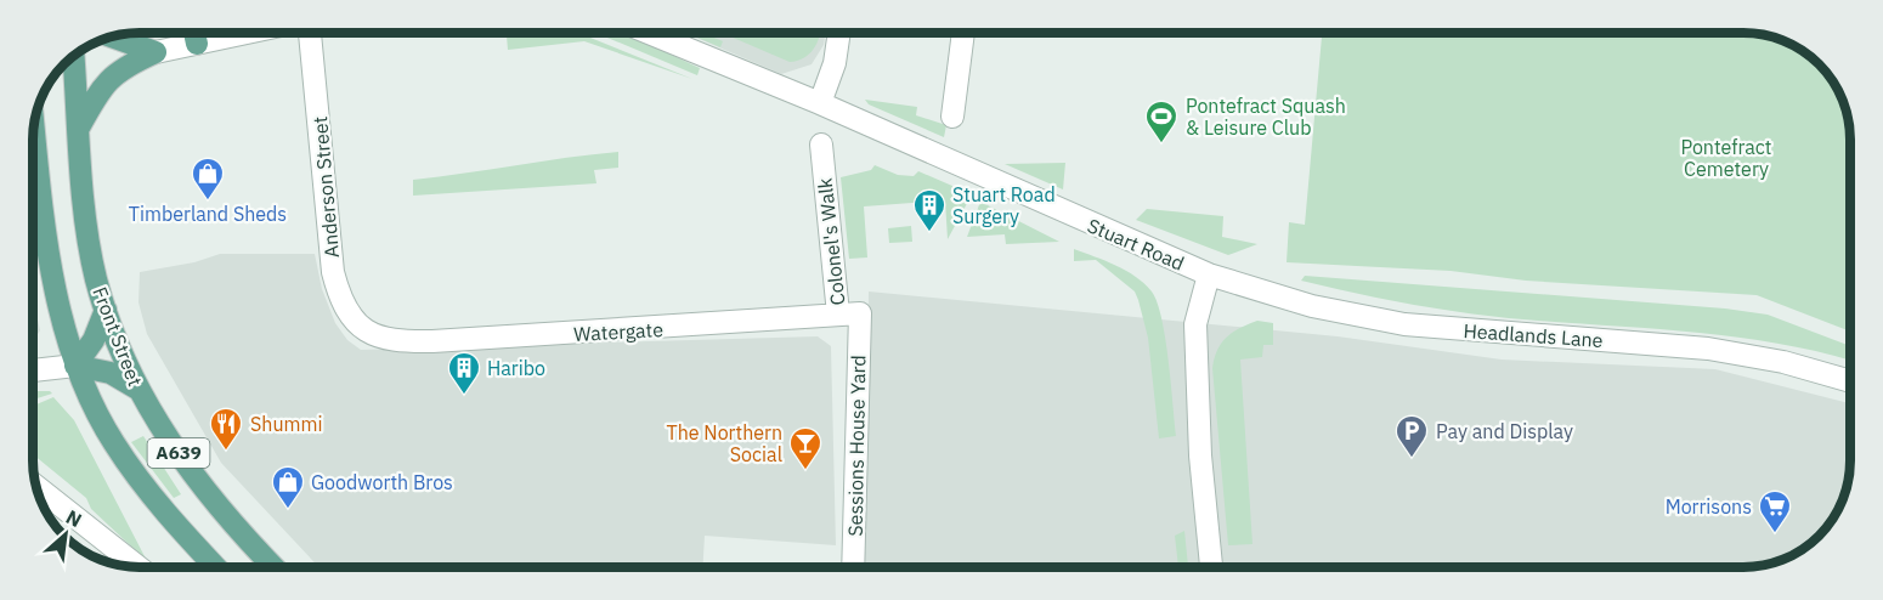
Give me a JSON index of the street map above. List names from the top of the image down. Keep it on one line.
{"streets":{"main road":["Front Street","A639"],"street":["Anderson Street","Colonel's Walk","Stuart Road","Watergate","Headlands Lane","Sessions House Yard"]},"crossings":[["Anderson Street","Watergate"],["Colonel's Walk","Watergate"],["Colonel's Walk","Sessions House Yard"],["Stuart Road","Headlands Lane"],["Watergate","Sessions House Yard"]],"parks":["Pontefract Cemetery"],"places":{"sports":["Pontefract Squash & Leisure Club"],"shop":["Timberland Sheds","Goodworth Bros"],"building":["Stuart Road Surgery","Haribo"],"restaurant":["Shummi"],"parking":["Pay and Display"],"bar":["The Northern Social"],"supermarket":["Morrisons"]},"north":"top right"}
